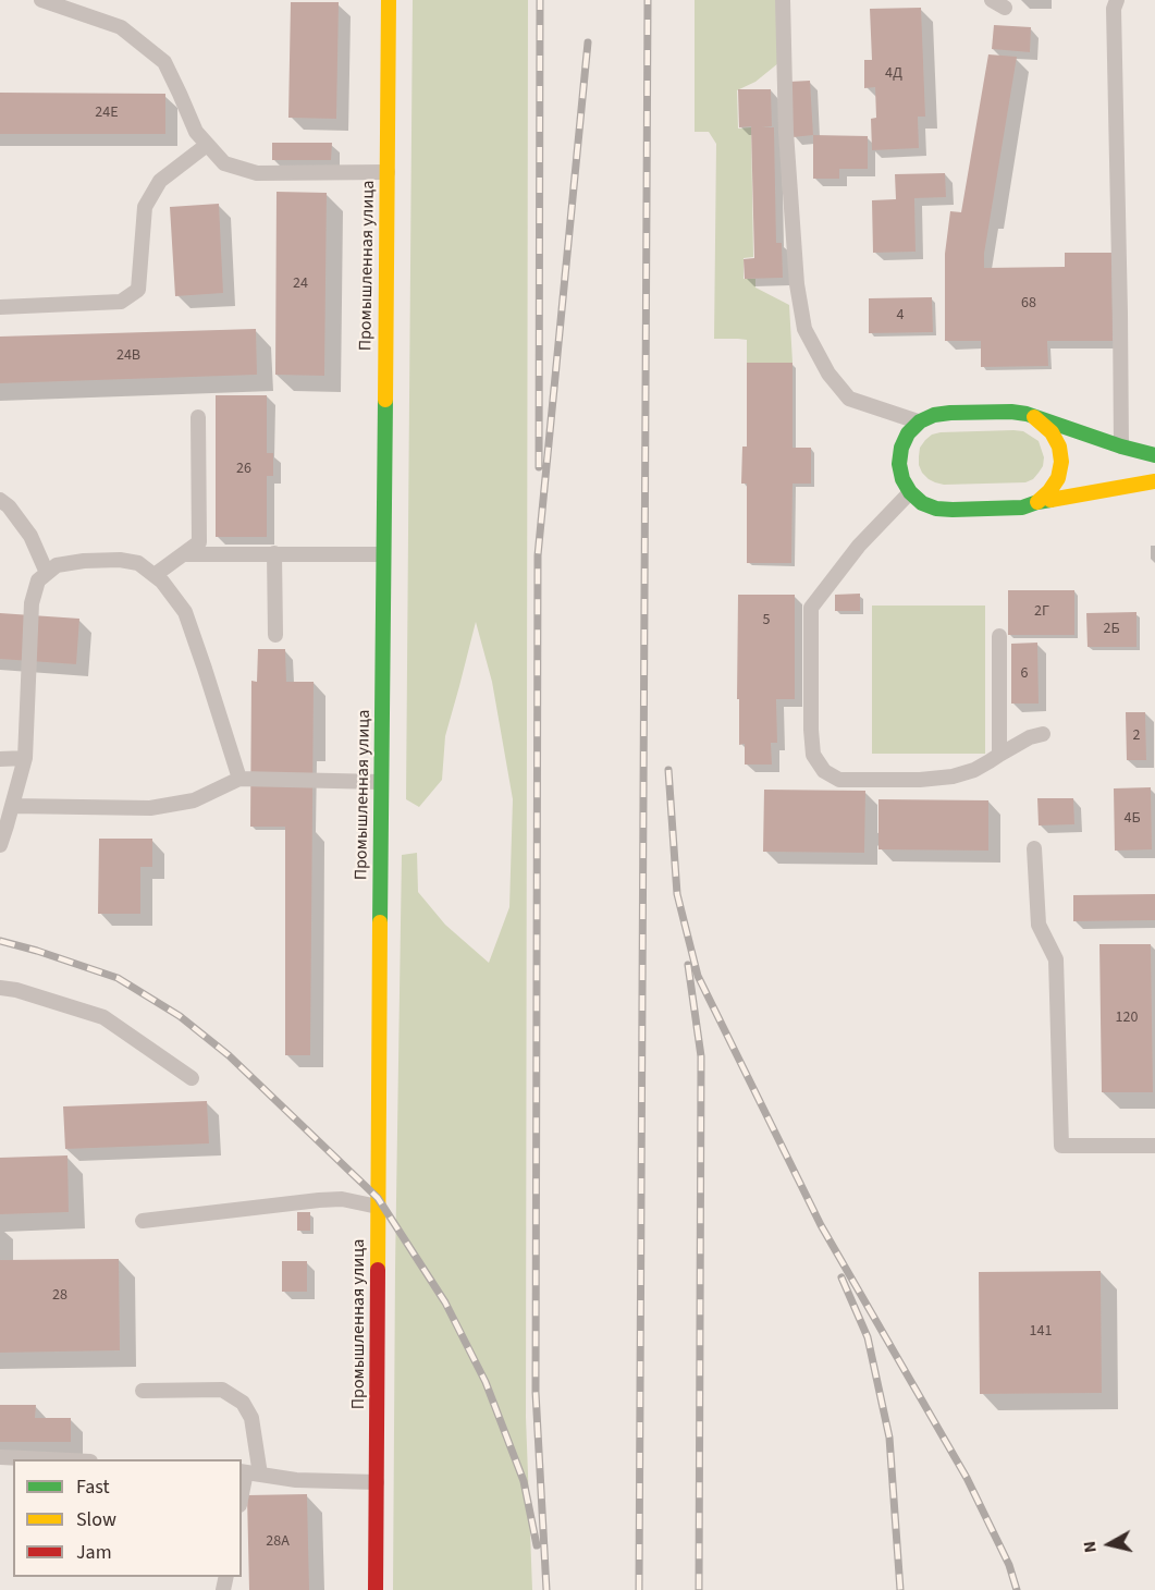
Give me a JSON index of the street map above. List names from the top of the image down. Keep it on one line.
{"streets":{"main road":["Промышленная улица"]},"house_numbers":["4Д","24Е","24","68","4","24В","26","2Г","5","2Б","6","2","4Б","120","28","141","28А"],"legend":["Fast","Slow","Jam"],"north":"left"}
